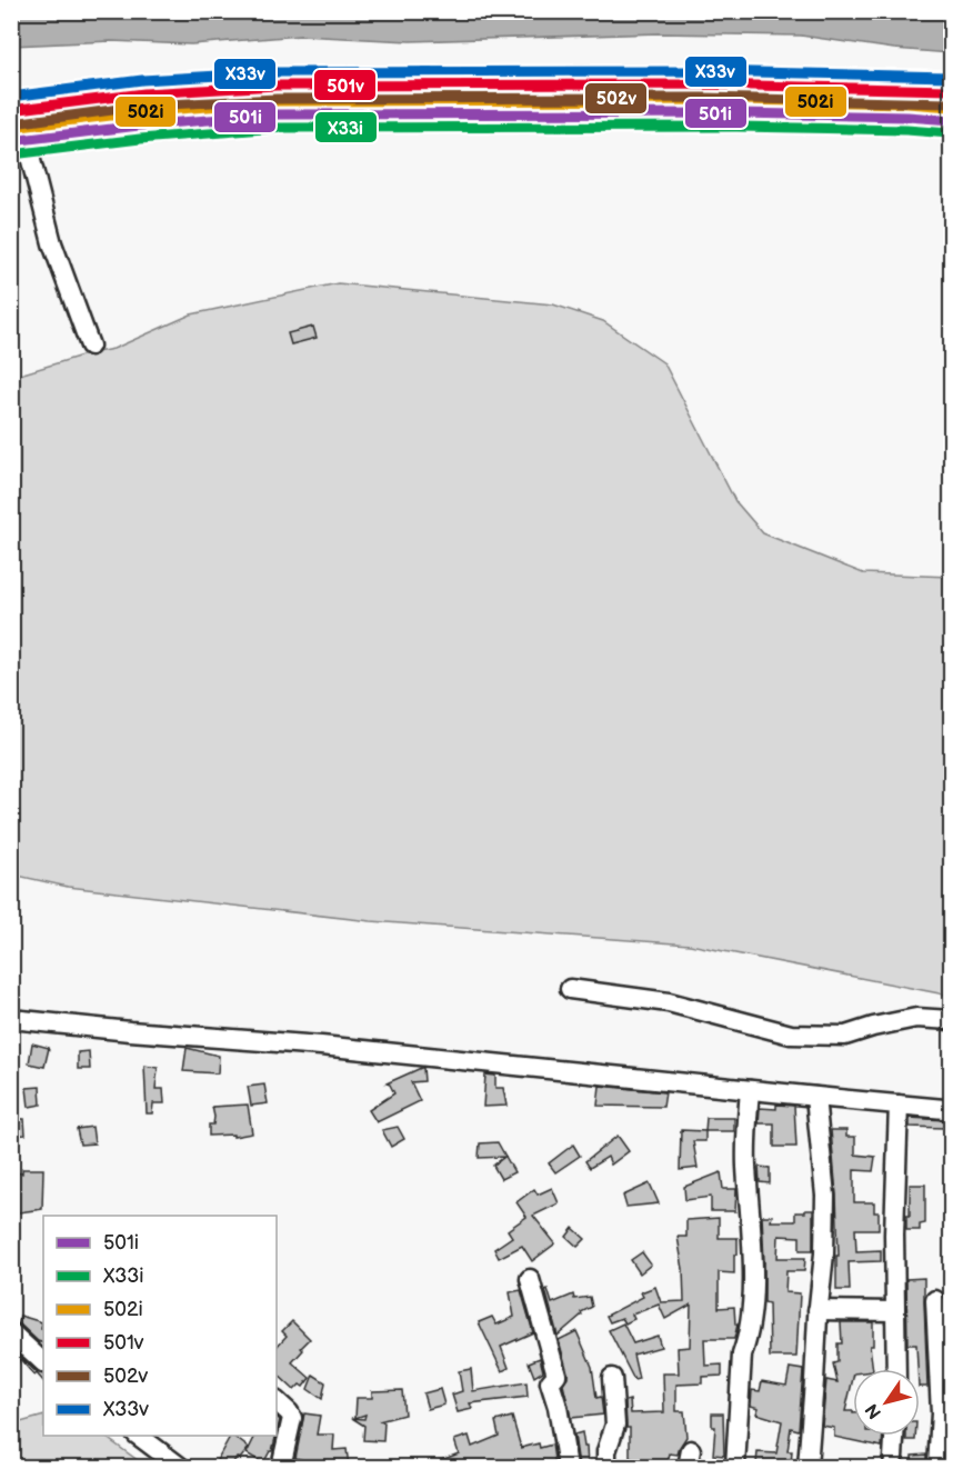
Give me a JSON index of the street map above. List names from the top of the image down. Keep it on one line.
{"lines":["transit line X33v","transit line 501v","transit line 502v","transit line 502i","transit line 501i","transit line X33i"],"legend":["501i","X33i","502i","501v","502v","X33v"],"north":"bottom left"}
